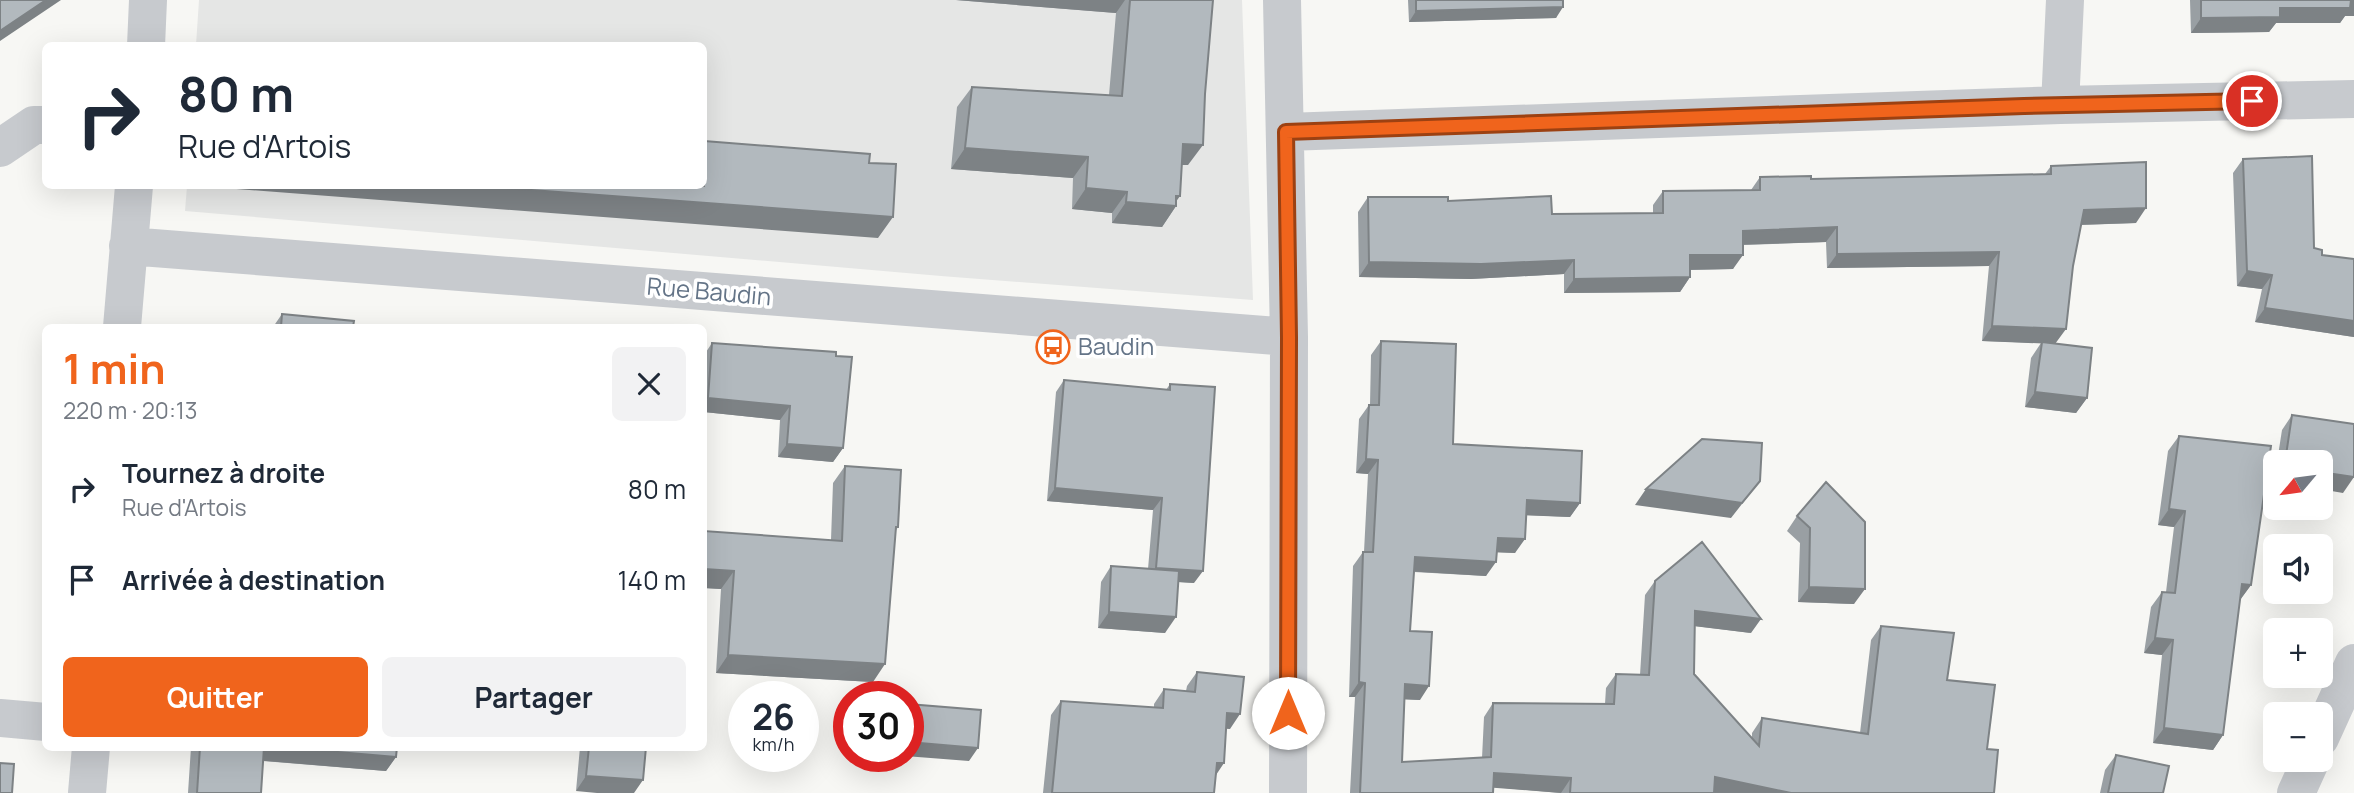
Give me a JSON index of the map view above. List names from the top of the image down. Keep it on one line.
{"streets":{"street":["Rue Baudin"]},"places":{"bus stop":["Baudin"]},"north":"bottom left","page":{"turn":["80 m","Rue d'Artois"],"heading":["1 min","220 m · 20:13"],"list":[{"name":"Tournez à droite","note":"Rue d'Artois","value":"80 m"},{"name":"Arrivée à destination","value":"140 m"}],"map_buttons":["+","−"],"buttons":["Quitter","Partager"],"speed":"26 km/h","limit":"30"}}
